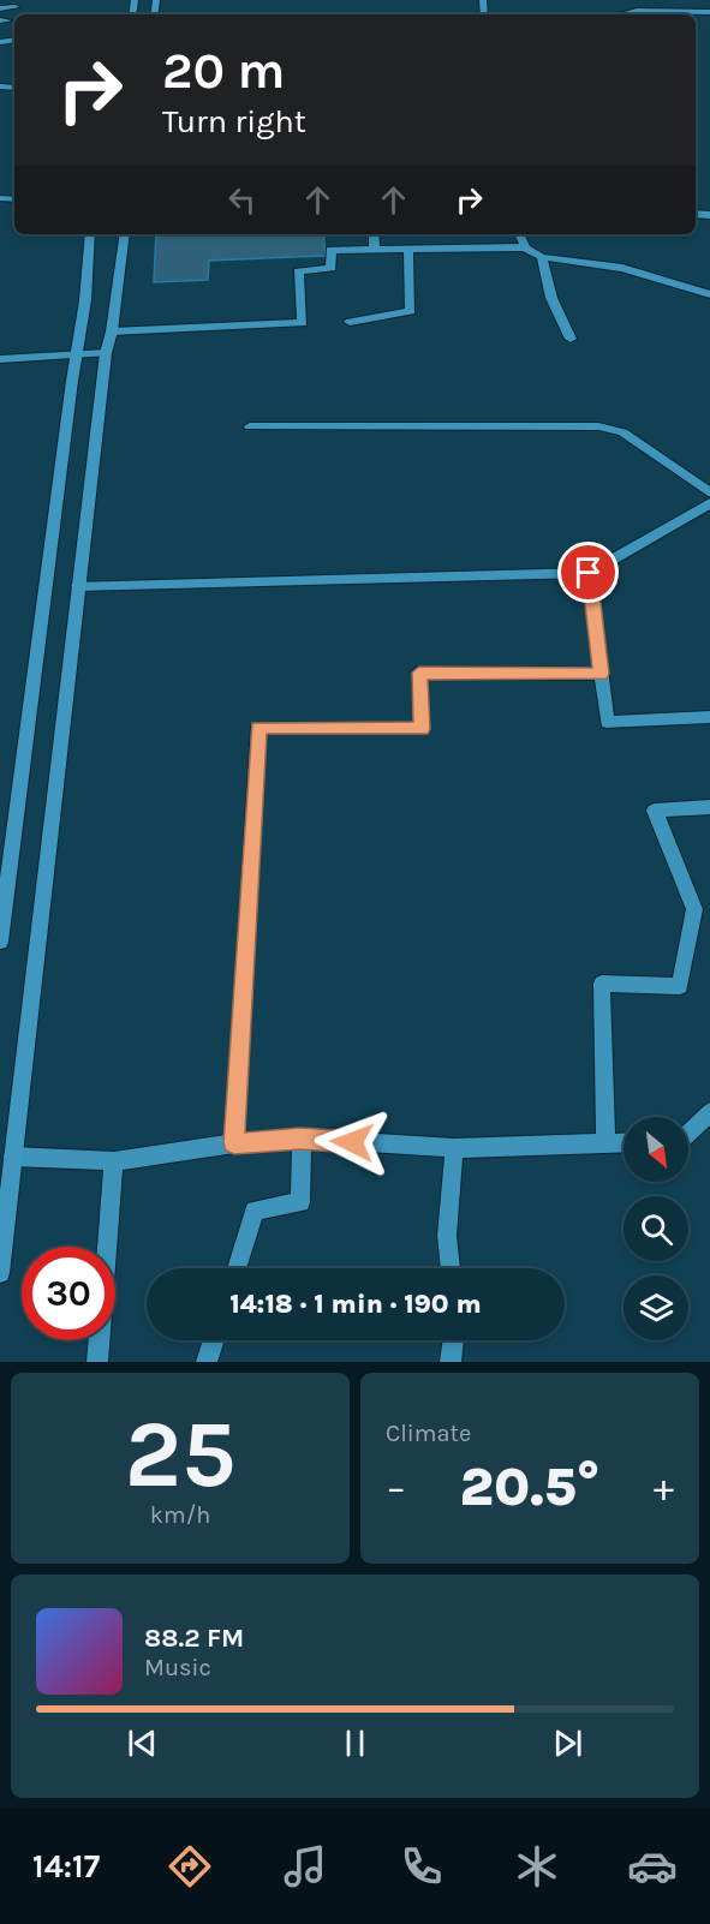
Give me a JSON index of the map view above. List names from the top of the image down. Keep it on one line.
{"north":"bottom right","page":{"turn":["20 m","Turn right"],"limit":"30","trip":"14:18 · 1 min · 190 m","tile":[["25","km/h"],"Climate"],"heat":["−","20.5°","+"],"song":["88.2 FM","Music"],"tabs":"14:17"}}
